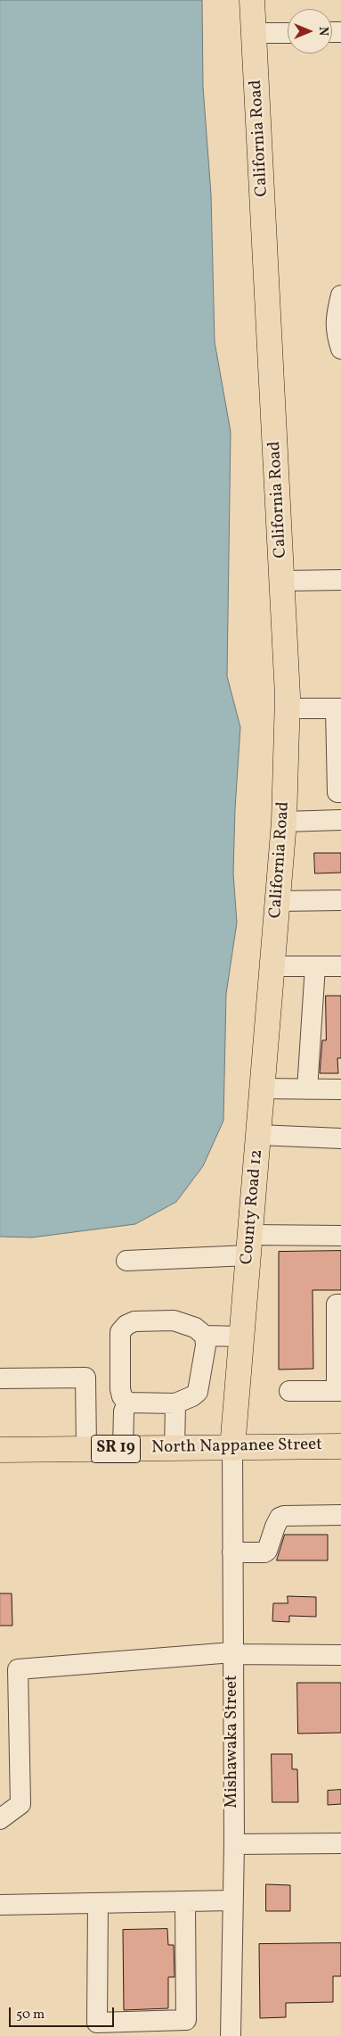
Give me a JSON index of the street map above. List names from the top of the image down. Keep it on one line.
{"streets":{"main road":["California Road","County Road 12","North Nappanee Street","SR 19"],"street":["Mishawaka Street"]},"crossings":[["California Road","County Road 12"],["County Road 12","North Nappanee Street"],["County Road 12","Mishawaka Street"],["North Nappanee Street","Mishawaka Street"]],"scale_bar":"50 m","north":"right"}
